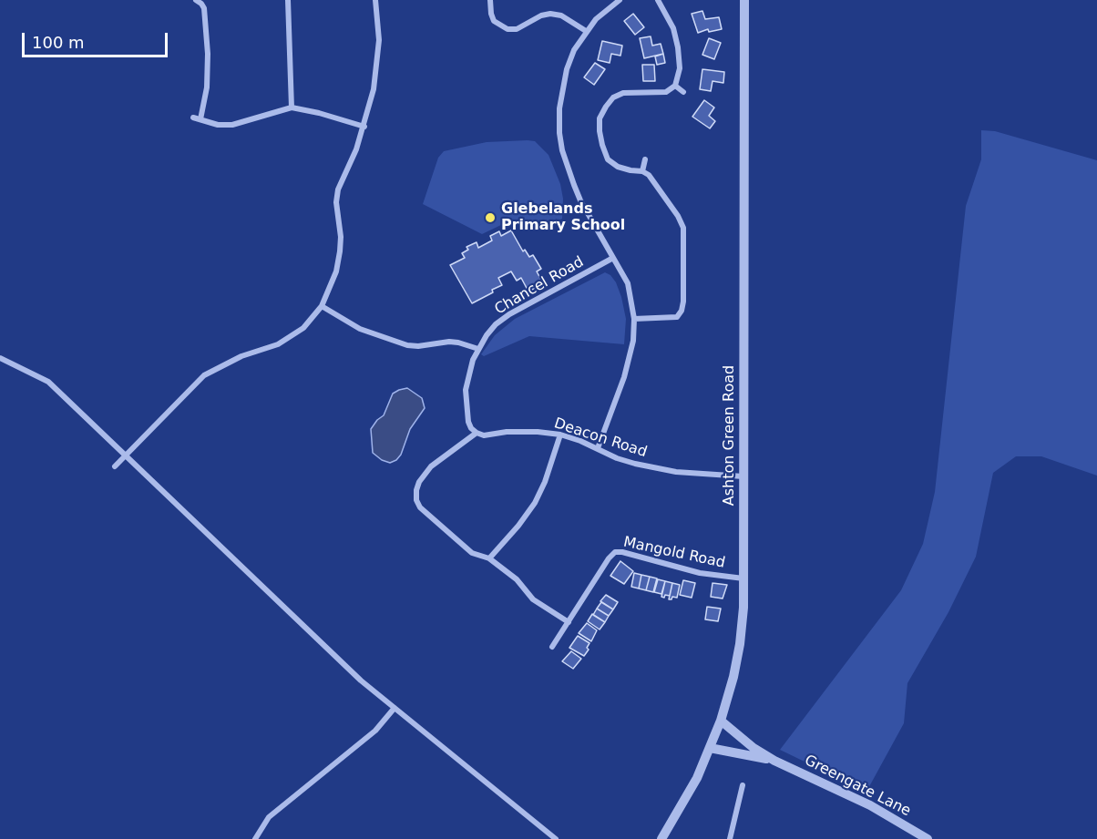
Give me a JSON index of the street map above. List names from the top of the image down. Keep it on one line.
{"streets":{"street":["Chancel Road","Ashton Green Road","Deacon Road","Mangold Road","Greengate Lane"]},"crossings":[["Chancel Road","Deacon Road"],["Ashton Green Road","Deacon Road"],["Ashton Green Road","Mangold Road"],["Ashton Green Road","Greengate Lane"]],"places":["Glebelands Primary School"],"scale_bar":"100 m"}
